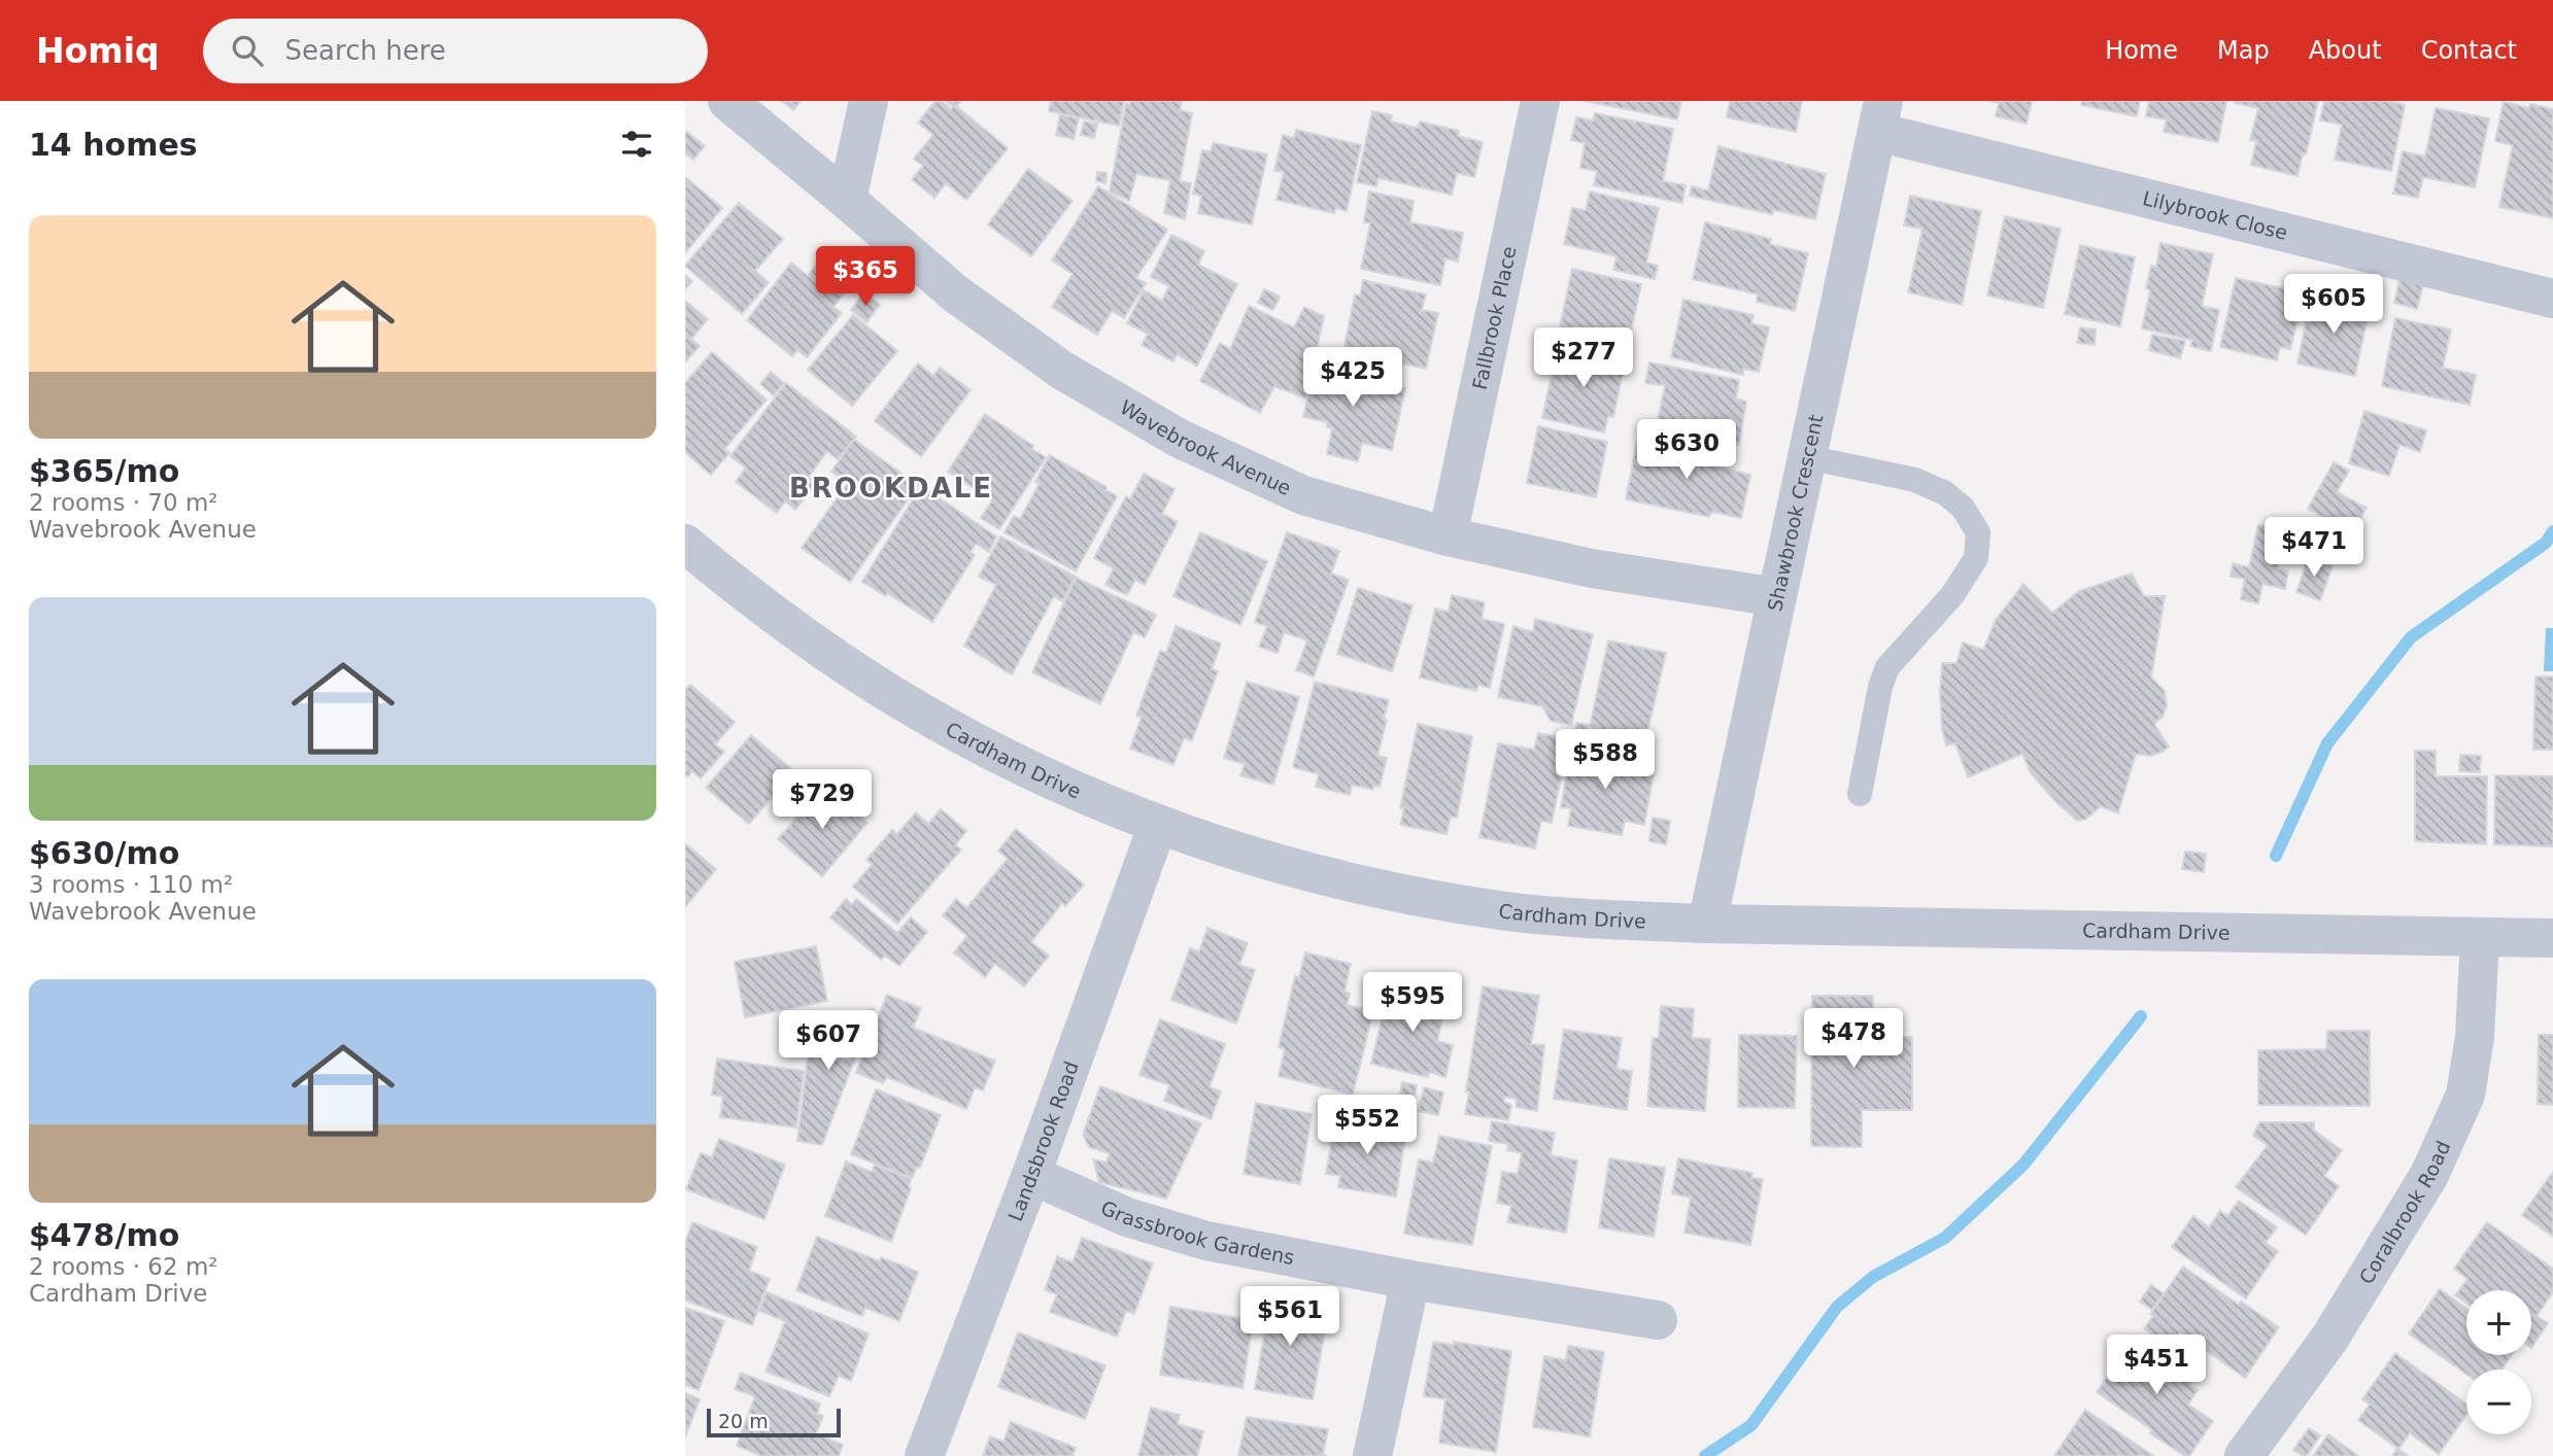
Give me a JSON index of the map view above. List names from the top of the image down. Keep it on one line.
{"streets":{"street":["Lilybrook Close","Fallbrook Place","Wavebrook Avenue","Shawbrook Crescent","Cardham Drive","Landsbrook Road","Coralbrook Road","Grassbrook Gardens"]},"crossings":[["Lilybrook Close","Shawbrook Crescent"],["Fallbrook Place","Wavebrook Avenue"],["Wavebrook Avenue","Shawbrook Crescent"],["Shawbrook Crescent","Cardham Drive"],["Cardham Drive","Landsbrook Road"],["Cardham Drive","Coralbrook Road"],["Landsbrook Road","Grassbrook Gardens"]],"districts":["BROOKDALE"],"scale_bar":"20 m","page":{"header":"Homiq","search":"Search here","nav":["Home","Map","About","Contact"],"heading":"14 homes","list":[{"name":"$365/mo","note":"2 rooms · 70 m² · Wavebrook Avenue"},{"name":"$630/mo","note":"3 rooms · 110 m² · Wavebrook Avenue"},{"name":"$478/mo","note":"2 rooms · 62 m² · Cardham Drive"}],"price":["$365","$605","$277","$425","$630","$471","$588","$729","$595","$478","$607","$552","$561","$451"],"map_buttons":["+","−"],"scale":"20 m"}}
